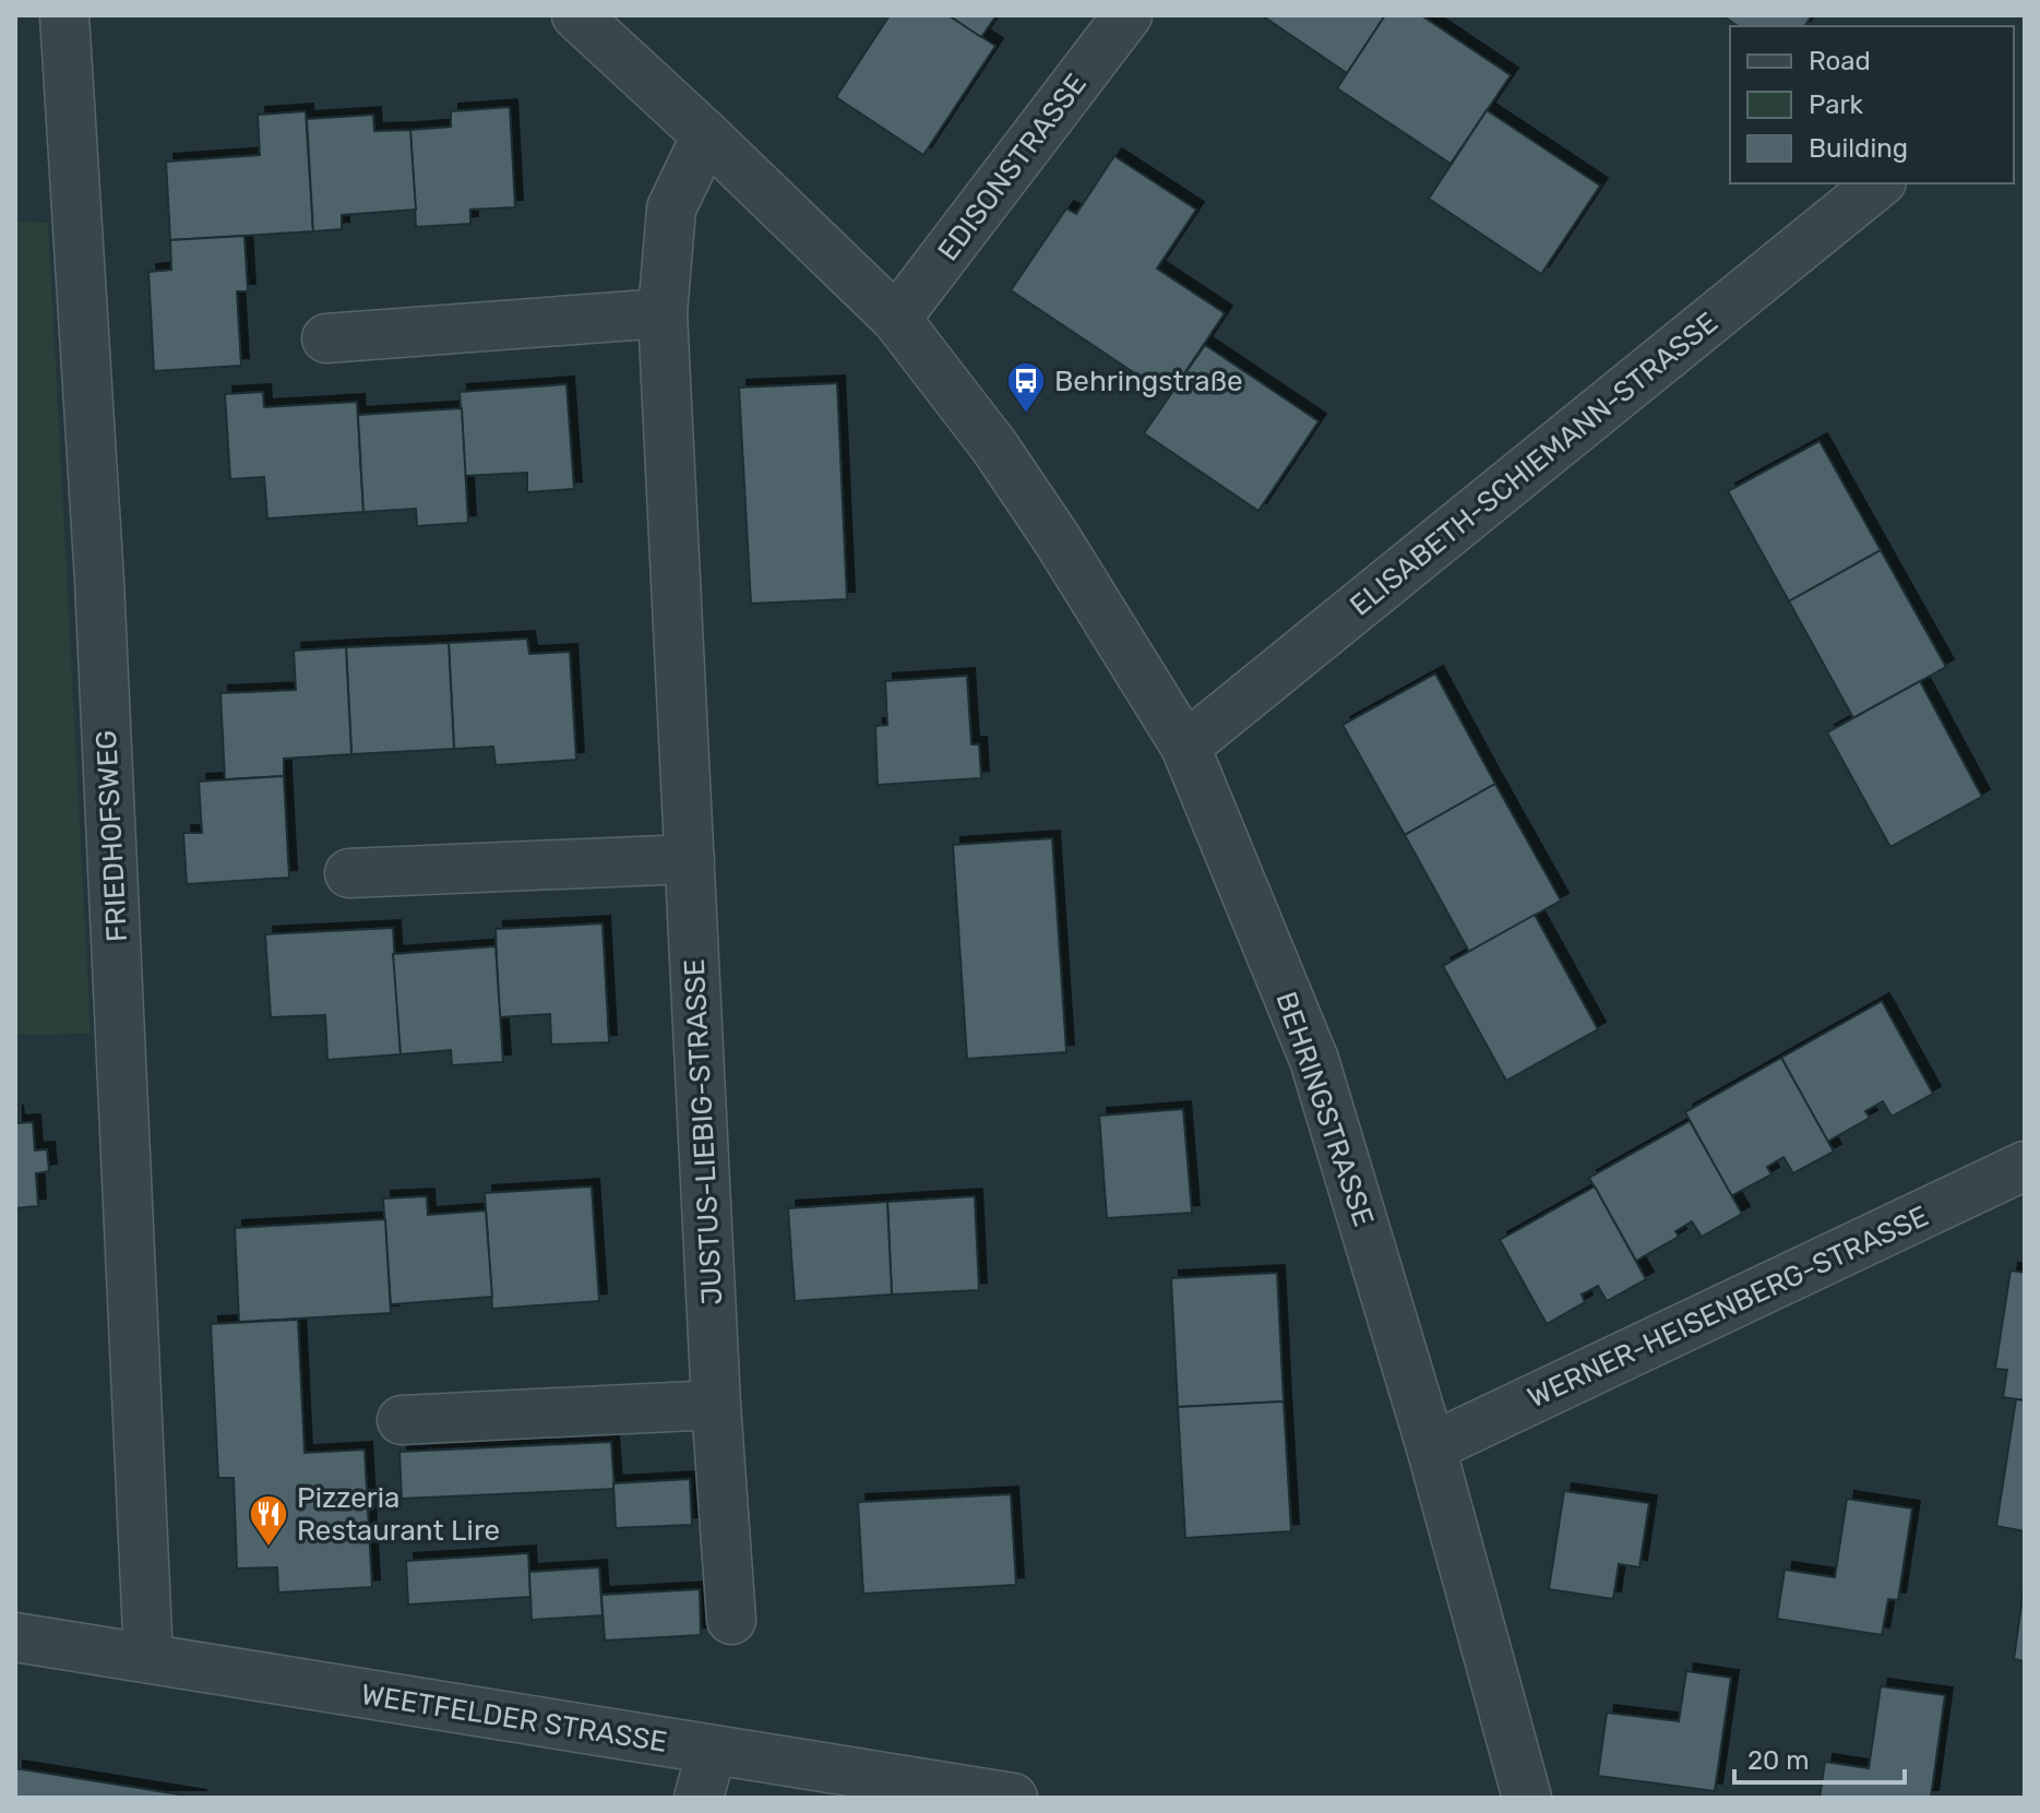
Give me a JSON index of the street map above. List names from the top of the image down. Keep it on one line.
{"streets":{"street":["EDISONSTRASSE","ELISABETH-SCHIEMANN-STRASSE","FRIEDHOFSWEG","BEHRINGSTRASSE","JUSTUS-LIEBIG-STRASSE","WERNER-HEISENBERG-STRASSE","WEETFELDER STRASSE"]},"crossings":[["EDISONSTRASSE","BEHRINGSTRASSE"],["ELISABETH-SCHIEMANN-STRASSE","BEHRINGSTRASSE"],["FRIEDHOFSWEG","WEETFELDER STRASSE"],["BEHRINGSTRASSE","JUSTUS-LIEBIG-STRASSE"],["BEHRINGSTRASSE","WERNER-HEISENBERG-STRASSE"]],"places":{"bus stop":["Behringstraße"],"restaurant":["Pizzeria Restaurant Lire"]},"legend":["Road","Park","Building"],"scale_bar":"20 m"}
